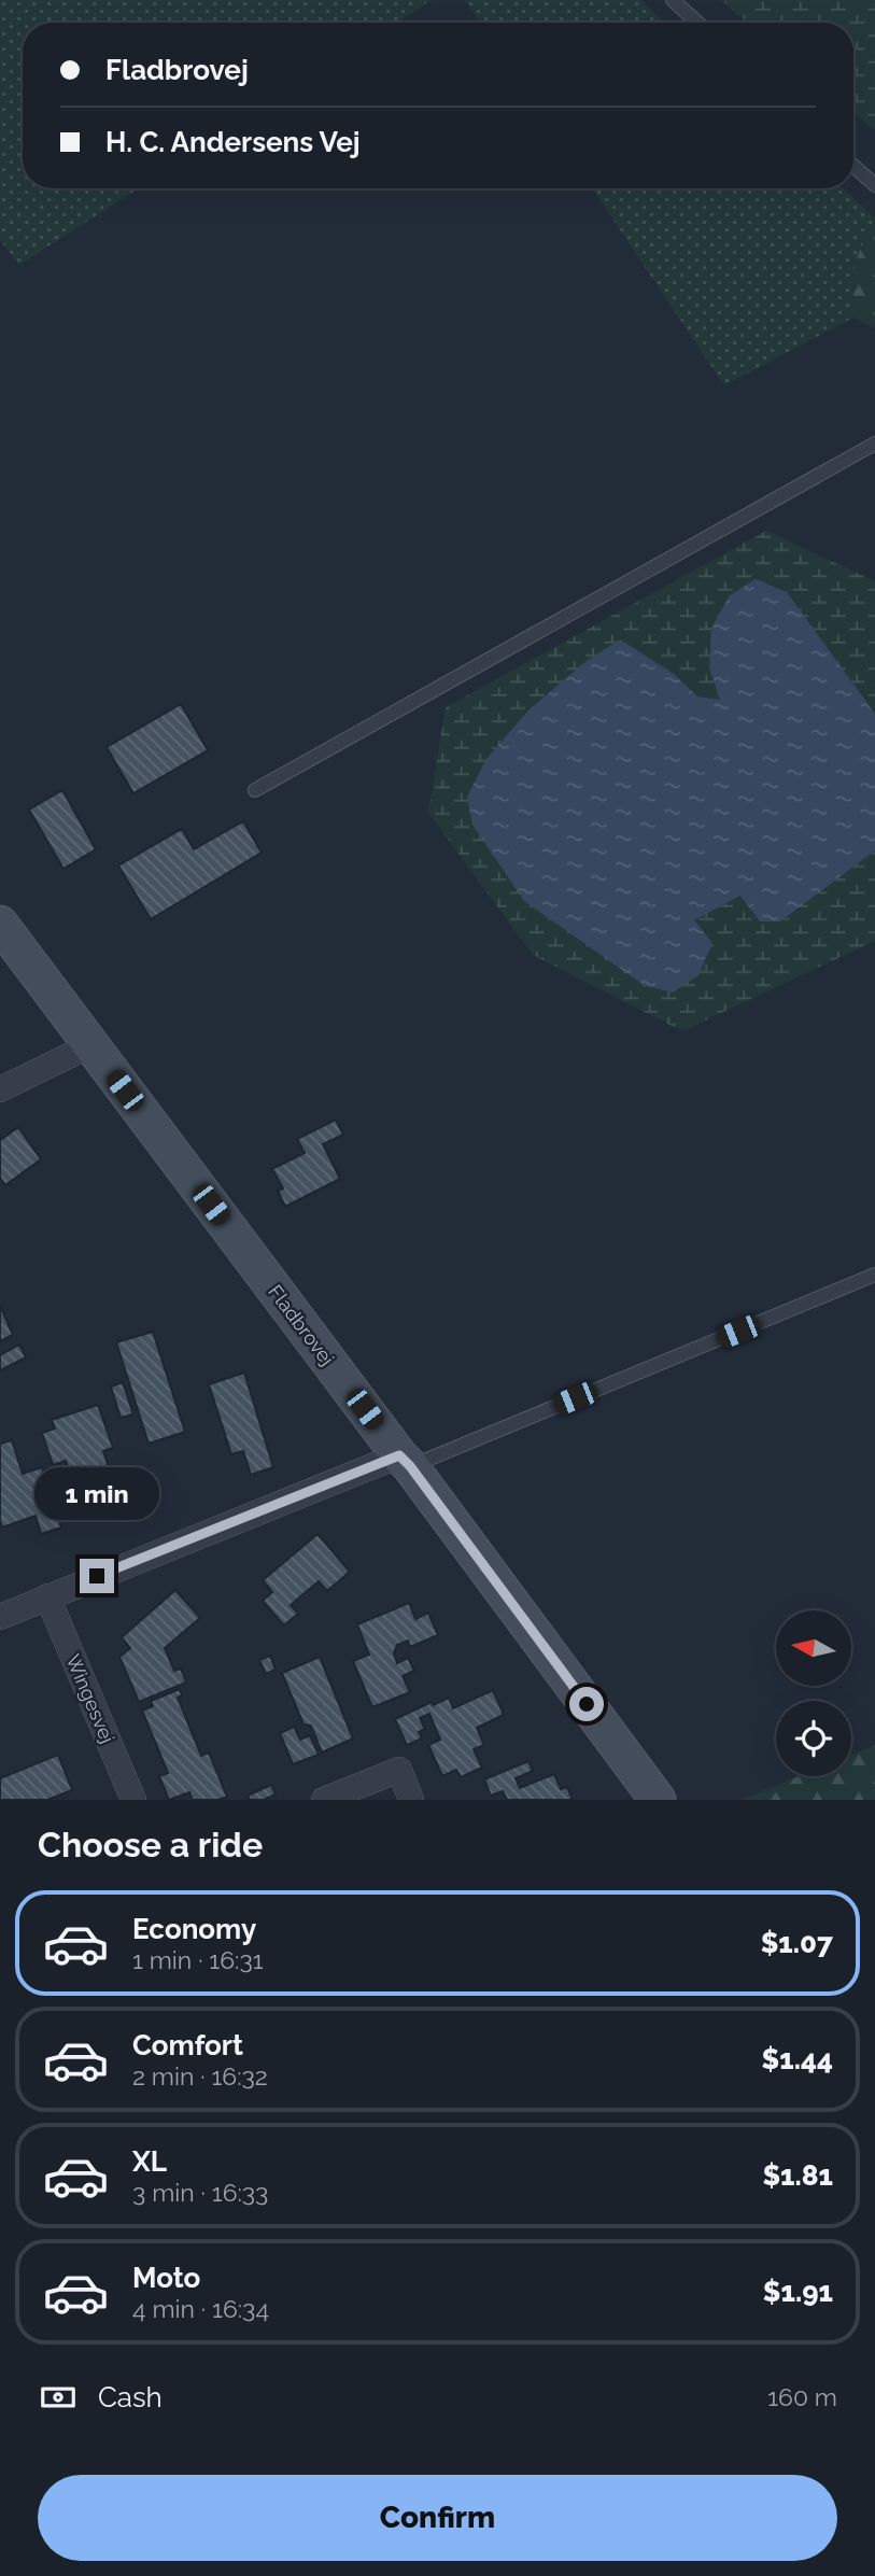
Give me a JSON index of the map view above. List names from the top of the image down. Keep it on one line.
{"streets":{"main road":["Fladbrovej"],"street":["Wingesvej"]},"north":"left","page":{"banner":["Fladbrovej","H. C. Andersens Vej"],"bubble":"1 min","heading":"Choose a ride","list":[{"name":"Economy","note":"1 min · 16:31","value":"$1.07"},{"name":"Comfort","note":"2 min · 16:32","value":"$1.44"},{"name":"XL","note":"3 min · 16:33","value":"$1.81"},{"name":"Moto","note":"4 min · 16:34","value":"$1.91"}],"pay":["Cash","160 m"],"buttons":"Confirm"}}
